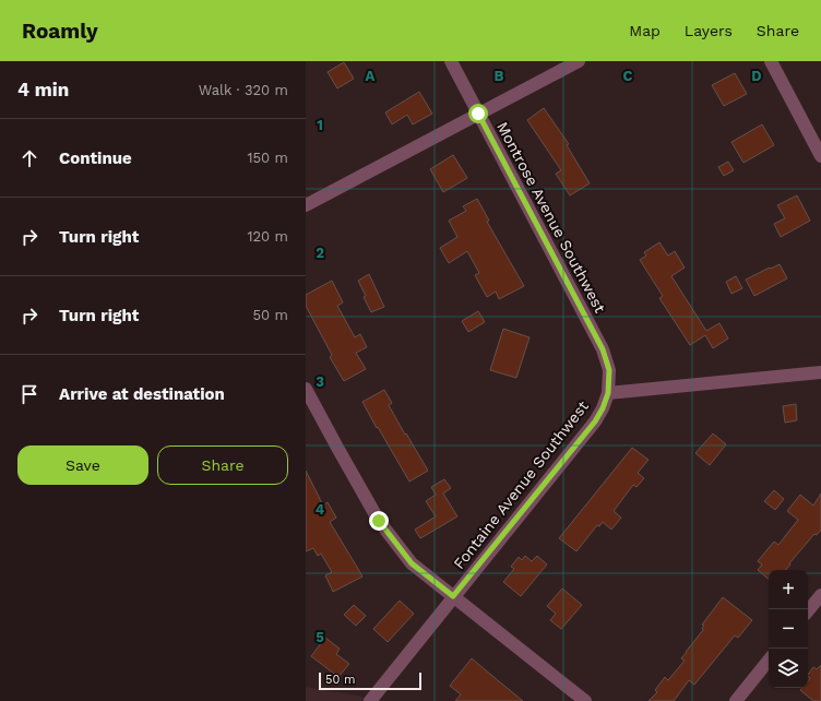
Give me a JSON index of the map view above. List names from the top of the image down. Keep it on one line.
{"streets":{"street":["Montrose Avenue Southwest","Fontaine Avenue Southwest"]},"crossings":[["Montrose Avenue Southwest","Fontaine Avenue Southwest"]],"scale_bar":"50 m","page":{"header":"Roamly","nav":["Map","Layers","Share"],"heading":["4 min","Walk · 320 m"],"list":[["Continue","150 m"],["Turn right","120 m"],["Turn right","50 m"],"Arrive at destination"],"buttons":["Save","Share"],"map_buttons":["+","−"],"scale":"50 m"},"grid":{"columns":["A","B","C","D"],"rows":["1","2","3","4","5"]}}
